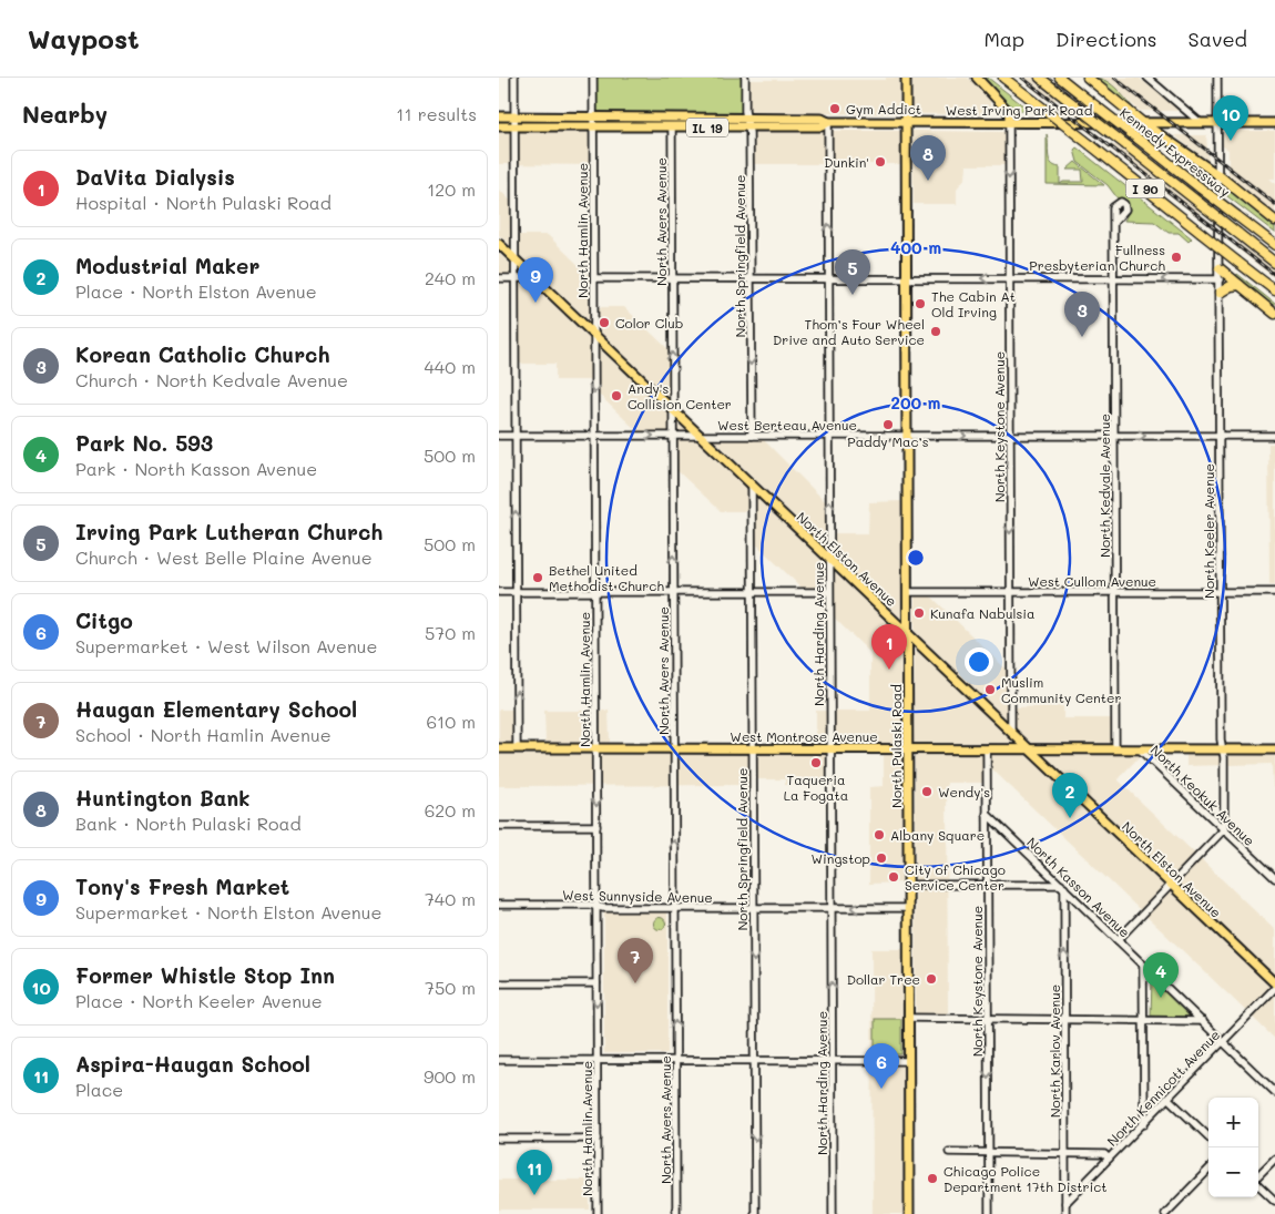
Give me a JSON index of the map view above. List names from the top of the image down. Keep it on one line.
{"streets":{"highway":["Kennedy Expressway","I 90"],"main road":["West Irving Park Road","IL 19","North Elston Avenue","West Montrose Avenue","North Pulaski Road"],"street":["North Avers Avenue","North Hamlin Avenue","North Springfield Avenue","West Berteau Avenue","North Keystone Avenue","North Kedvale Avenue","North Keeler Avenue","West Cullom Avenue","North Harding Avenue","North Keokuk Avenue","North Kasson Avenue","West Sunnyside Avenue","North Karlov Avenue","North Kennicott Avenue"]},"crossings":[["West Irving Park Road","North Avers Avenue"],["West Irving Park Road","North Hamlin Avenue"],["West Irving Park Road","North Springfield Avenue"],["West Irving Park Road","North Keystone Avenue"],["West Irving Park Road","North Keeler Avenue"],["West Irving Park Road","North Harding Avenue"],["West Irving Park Road","North Pulaski Road"],["North Avers Avenue","West Berteau Avenue"],["North Avers Avenue","North Elston Avenue"],["North Avers Avenue","West Montrose Avenue"],["North Avers Avenue","West Sunnyside Avenue"],["North Hamlin Avenue","West Berteau Avenue"],["North Hamlin Avenue","North Elston Avenue"],["North Hamlin Avenue","West Montrose Avenue"],["North Hamlin Avenue","West Sunnyside Avenue"],["North Springfield Avenue","West Berteau Avenue"],["North Springfield Avenue","North Elston Avenue"],["North Springfield Avenue","West Montrose Avenue"],["North Springfield Avenue","West Sunnyside Avenue"],["West Berteau Avenue","North Keystone Avenue"],["West Berteau Avenue","North Kedvale Avenue"],["West Berteau Avenue","North Keeler Avenue"],["West Berteau Avenue","North Elston Avenue"],["West Berteau Avenue","North Harding Avenue"],["West Berteau Avenue","North Pulaski Road"],["North Keystone Avenue","North Elston Avenue"],["North Keystone Avenue","West Cullom Avenue"],["North Keystone Avenue","West Montrose Avenue"],["North Keystone Avenue","North Kasson Avenue"],["North Kedvale Avenue","West Cullom Avenue"],["North Kedvale Avenue","West Montrose Avenue"],["North Keeler Avenue","West Cullom Avenue"],["North Keeler Avenue","West Montrose Avenue"],["North Keeler Avenue","North Keokuk Avenue"],["North Elston Avenue","North Harding Avenue"],["North Elston Avenue","West Montrose Avenue"],["North Elston Avenue","North Pulaski Road"],["North Elston Avenue","North Kennicott Avenue"],["West Cullom Avenue","North Pulaski Road"],["North Harding Avenue","West Montrose Avenue"],["North Harding Avenue","West Sunnyside Avenue"],["West Montrose Avenue","North Pulaski Road"],["West Montrose Avenue","North Keokuk Avenue"],["North Pulaski Road","West Sunnyside Avenue"],["North Kasson Avenue","North Karlov Avenue"],["North Kasson Avenue","North Kennicott Avenue"],["North Karlov Avenue","North Kennicott Avenue"]],"one_way":["North Avers Avenue","North Springfield Avenue","West Berteau Avenue","North Keystone Avenue","North Harding Avenue","North Karlov Avenue"],"places":["Gym Addict","Dunkin'","Fullness Presbyterian Church","The Cabin At Old Irving","Color Club","Thom’s Four Wheel Drive and Auto Service","Andy's Collision Center","Paddy Mac’s","Bethel United Methodist Church","Kunafa Nabulsia","Muslim Community Center","Taqueria La Fogata","Wendy's","Albany Square","Wingstop","City of Chicago Service Center","Dollar Tree","Chicago Police Department 17th District"],"page":{"header":"Waypost","nav":["Map","Directions","Saved"],"heading":["Nearby","11 results"],"pins":["10","8","5","9","3","1","2","7","4","6","11"],"list":[{"mark":"1","name":"DaVita Dialysis","note":"Hospital · North Pulaski Road","value":"120 m"},{"mark":"2","name":"Modustrial Maker","note":"Place · North Elston Avenue","value":"240 m"},{"mark":"3","name":"Korean Catholic Church","note":"Church · North Kedvale Avenue","value":"440 m"},{"mark":"4","name":"Park No. 593","note":"Park · North Kasson Avenue","value":"500 m"},{"mark":"5","name":"Irving Park Lutheran Church","note":"Church · West Belle Plaine Avenue","value":"500 m"},{"mark":"6","name":"Citgo","note":"Supermarket · West Wilson Avenue","value":"570 m"},{"mark":"7","name":"Haugan Elementary School","note":"School · North Hamlin Avenue","value":"610 m"},{"mark":"8","name":"Huntington Bank","note":"Bank · North Pulaski Road","value":"620 m"},{"mark":"9","name":"Tony's Fresh Market","note":"Supermarket · North Elston Avenue","value":"740 m"},{"mark":"10","name":"Former Whistle Stop Inn","note":"Place · North Keeler Avenue","value":"750 m"},{"mark":"11","name":"Aspira-Haugan School","note":"Place","value":"900 m"}],"map_buttons":["+","−"]},"rings":["400 m","200 m"]}
